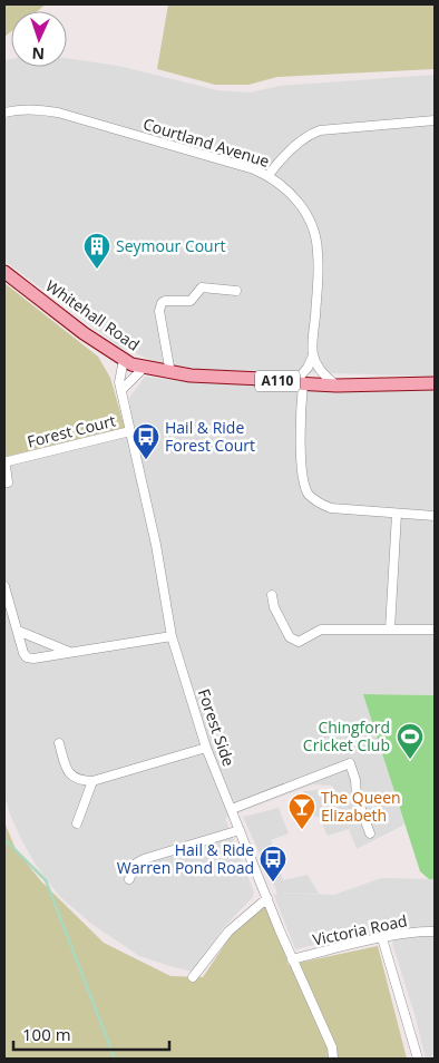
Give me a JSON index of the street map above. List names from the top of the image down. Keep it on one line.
{"streets":{"main road":["Whitehall Road","A110"],"street":["Courtland Avenue","Forest Court","Forest Side","Victoria Road"]},"crossings":[["Whitehall Road","Forest Side"],["Forest Court","Forest Side"],["Forest Side","Victoria Road"]],"places":{"building":["Seymour Court"],"bus stop":["Hail & Ride Forest Court","Hail & Ride Warren Pond Road"],"sports":["Chingford Cricket Club"],"bar":["The Queen Elizabeth"]},"scale_bar":"100 m","north":"bottom"}
